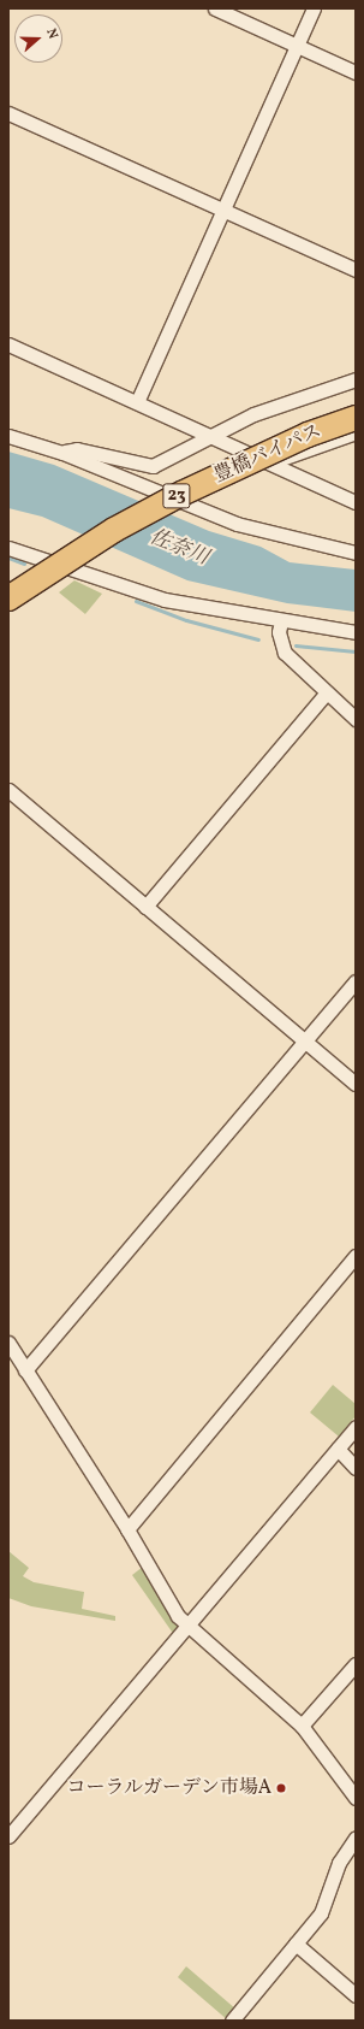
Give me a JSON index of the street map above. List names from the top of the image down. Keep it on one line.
{"streets":{"highway":["豊橋バイパス","23"]},"water":["佐奈川"],"places":["コーラルガーデン市場A"],"north":"right"}
